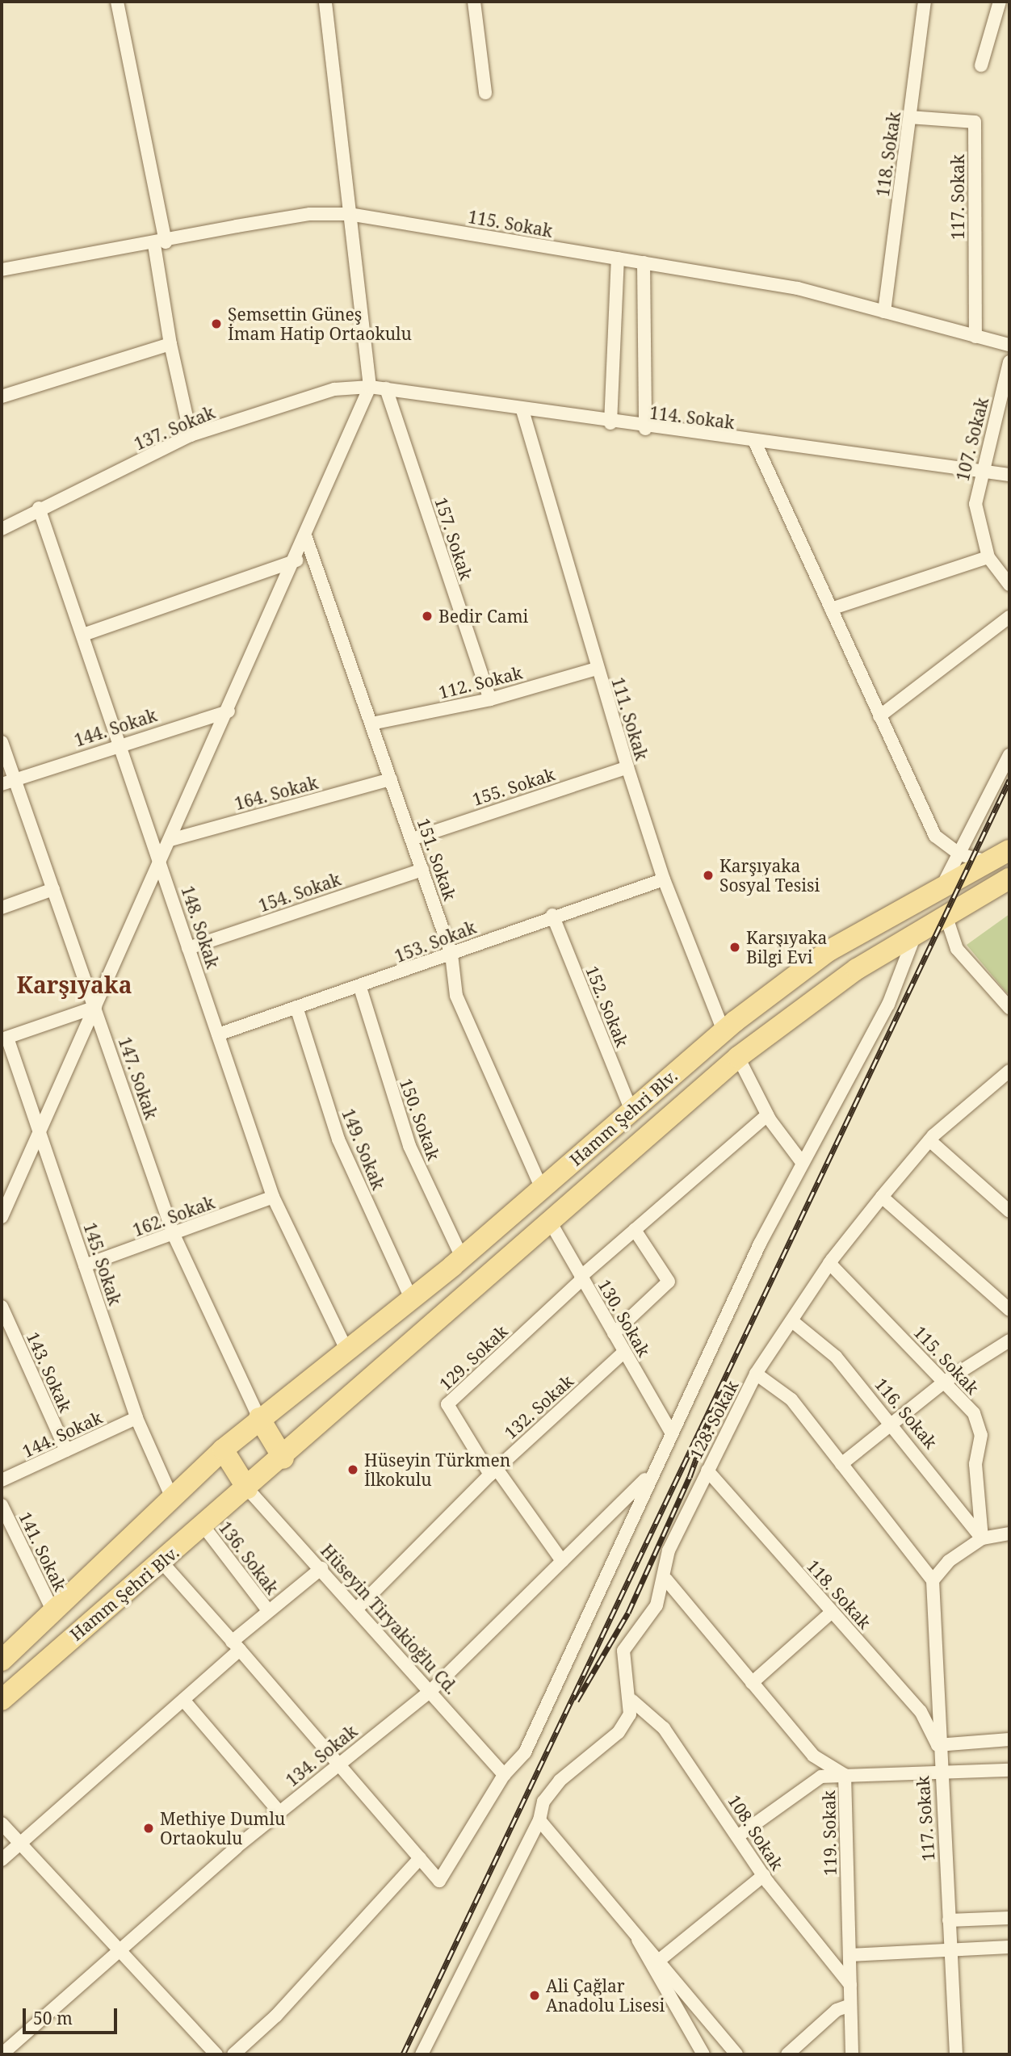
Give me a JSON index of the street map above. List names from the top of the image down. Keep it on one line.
{"streets":{"main road":["Hamm Şehri Blv."],"street":["118. Sokak","117. Sokak","115. Sokak","114. Sokak","137. Sokak","107. Sokak","157. Sokak","112. Sokak","111. Sokak","144. Sokak","155. Sokak","164. Sokak","151. Sokak","154. Sokak","148. Sokak","153. Sokak","152. Sokak","147. Sokak","150. Sokak","149. Sokak","162. Sokak","145. Sokak","130. Sokak","129. Sokak","143. Sokak","132. Sokak","116. Sokak","128. Sokak","141. Sokak","136. Sokak","Hüseyin Tiryakioğlu Cd.","134. Sokak","108. Sokak","119. Sokak"]},"crossings":[["118. Sokak","117. Sokak"],["118. Sokak","115. Sokak"],["118. Sokak","128. Sokak"],["117. Sokak","115. Sokak"],["115. Sokak","116. Sokak"],["115. Sokak","128. Sokak"],["114. Sokak","137. Sokak"],["114. Sokak","107. Sokak"],["114. Sokak","157. Sokak"],["114. Sokak","111. Sokak"],["137. Sokak","148. Sokak"],["157. Sokak","112. Sokak"],["112. Sokak","111. Sokak"],["112. Sokak","151. Sokak"],["111. Sokak","155. Sokak"],["111. Sokak","153. Sokak"],["111. Sokak","Hamm Şehri Blv."],["144. Sokak","148. Sokak"],["144. Sokak","147. Sokak"],["144. Sokak","145. Sokak"],["144. Sokak","143. Sokak"],["155. Sokak","151. Sokak"],["164. Sokak","151. Sokak"],["151. Sokak","154. Sokak"],["151. Sokak","153. Sokak"],["151. Sokak","Hamm Şehri Blv."],["154. Sokak","148. Sokak"],["148. Sokak","153. Sokak"],["148. Sokak","Hamm Şehri Blv."],["148. Sokak","162. Sokak"],["153. Sokak","152. Sokak"],["153. Sokak","150. Sokak"],["153. Sokak","149. Sokak"],["152. Sokak","Hamm Şehri Blv."],["147. Sokak","Hamm Şehri Blv."],["147. Sokak","162. Sokak"],["Hamm Şehri Blv.","150. Sokak"],["Hamm Şehri Blv.","149. Sokak"],["Hamm Şehri Blv.","145. Sokak"],["Hamm Şehri Blv.","130. Sokak"],["Hamm Şehri Blv.","141. Sokak"],["Hamm Şehri Blv.","136. Sokak"],["Hamm Şehri Blv.","Hüseyin Tiryakioğlu Cd."],["162. Sokak","145. Sokak"],["130. Sokak","129. Sokak"],["130. Sokak","132. Sokak"],["129. Sokak","132. Sokak"],["132. Sokak","Hüseyin Tiryakioğlu Cd."],["116. Sokak","128. Sokak"],["128. Sokak","108. Sokak"],["128. Sokak","119. Sokak"],["Hüseyin Tiryakioğlu Cd.","134. Sokak"],["108. Sokak","119. Sokak"]],"districts":["Karşıyaka"],"places":["Şemsettin Güneş İmam Hatip Ortaokulu","Bedir Cami","Karşıyaka Sosyal Tesisi","Karşıyaka Bilgi Evi","Hüseyin Türkmen İlkokulu","Methiye Dumlu Ortaokulu","Ali Çağlar Anadolu Lisesi"],"scale_bar":"50 m"}
